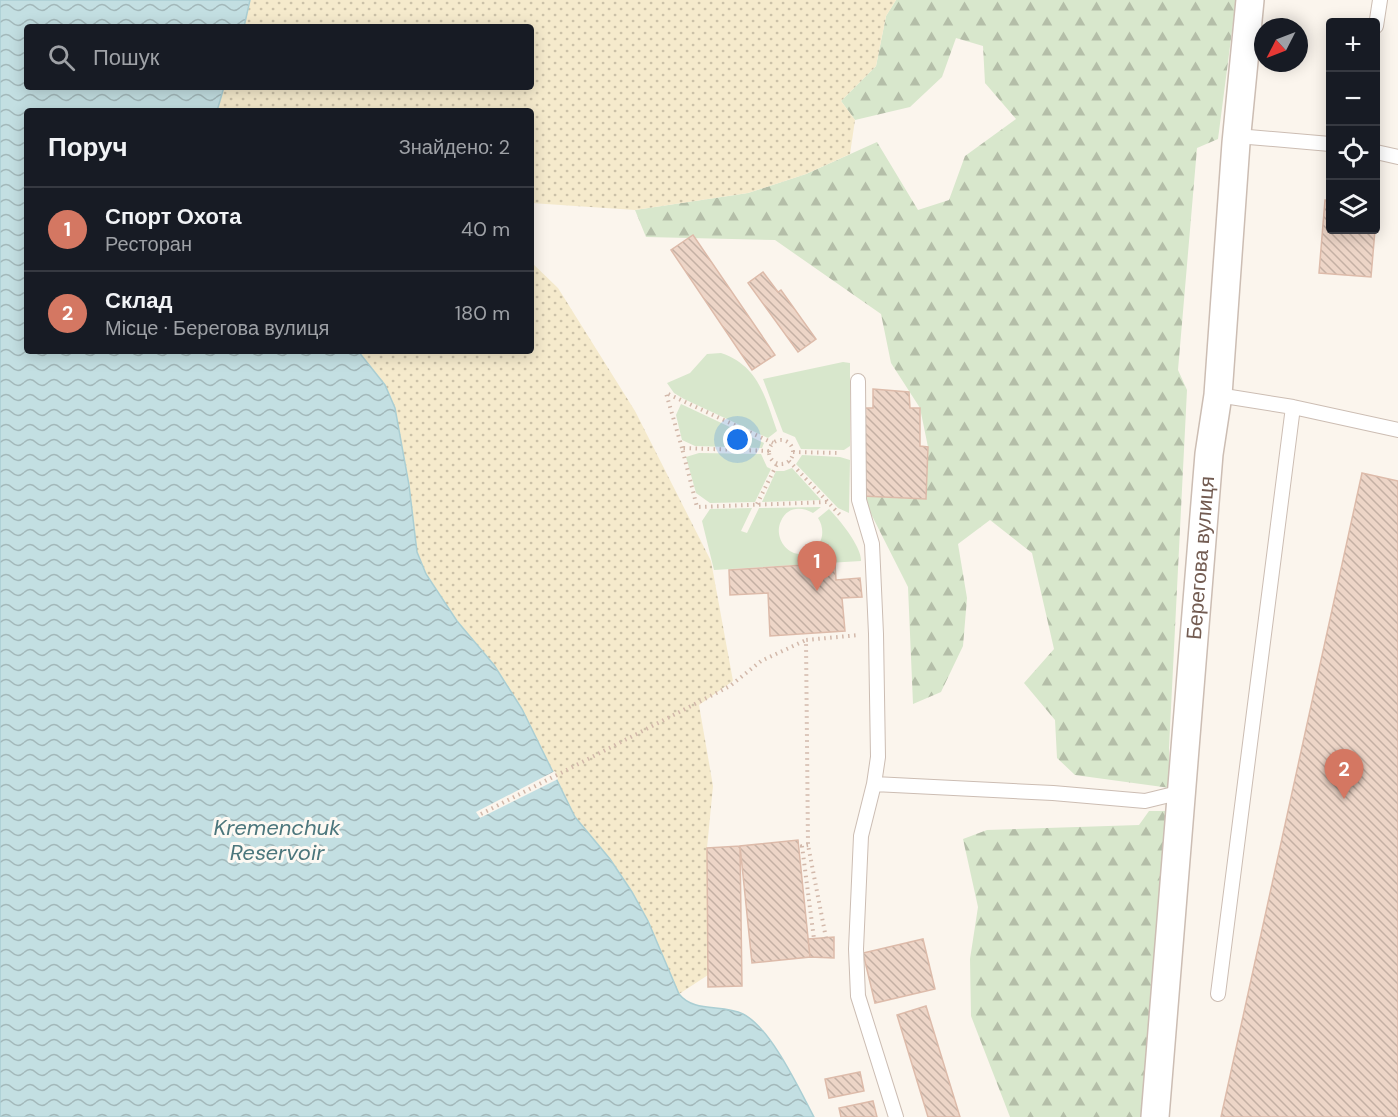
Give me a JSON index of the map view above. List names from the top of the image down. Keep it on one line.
{"streets":{"street":["Берегова вулиця"]},"water":["Kremenchuk Reservoir"],"north":"bottom left","page":{"map_buttons":["+","−"],"search":"Пошук","heading":["Поруч","Знайдено: 2"],"list":[{"mark":"1","name":"Спорт Охота","note":"Ресторан","value":"40 m"},{"mark":"2","name":"Склад","note":"Місце · Берегова вулиця","value":"180 m"}],"pins":["1","2"]}}
